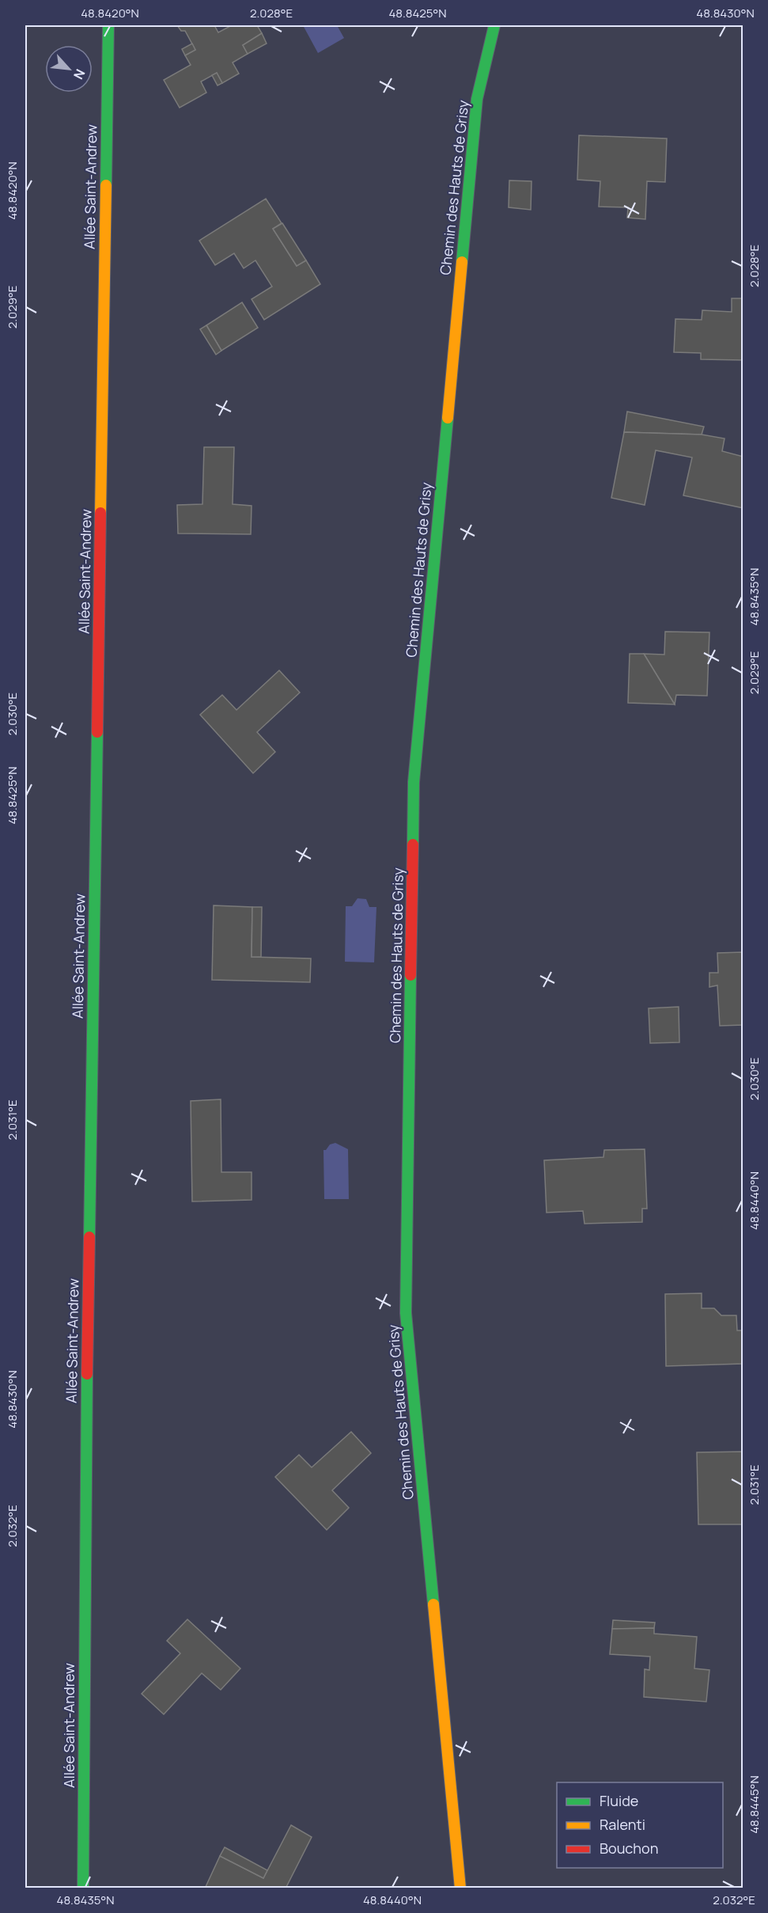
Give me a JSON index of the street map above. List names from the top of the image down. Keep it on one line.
{"streets":{"street":["Allée Saint-Andrew","Chemin des Hauts de Grisy"]},"legend":["Fluide","Ralenti","Bouchon"],"north":"bottom right","coordinates":["48.8420°N","2.028°E","48.8425°N","48.8430°N","2.029°E","48.8435°N","2.030°E","2.031°E","48.8440°N","2.032°E","48.8445°N"]}
